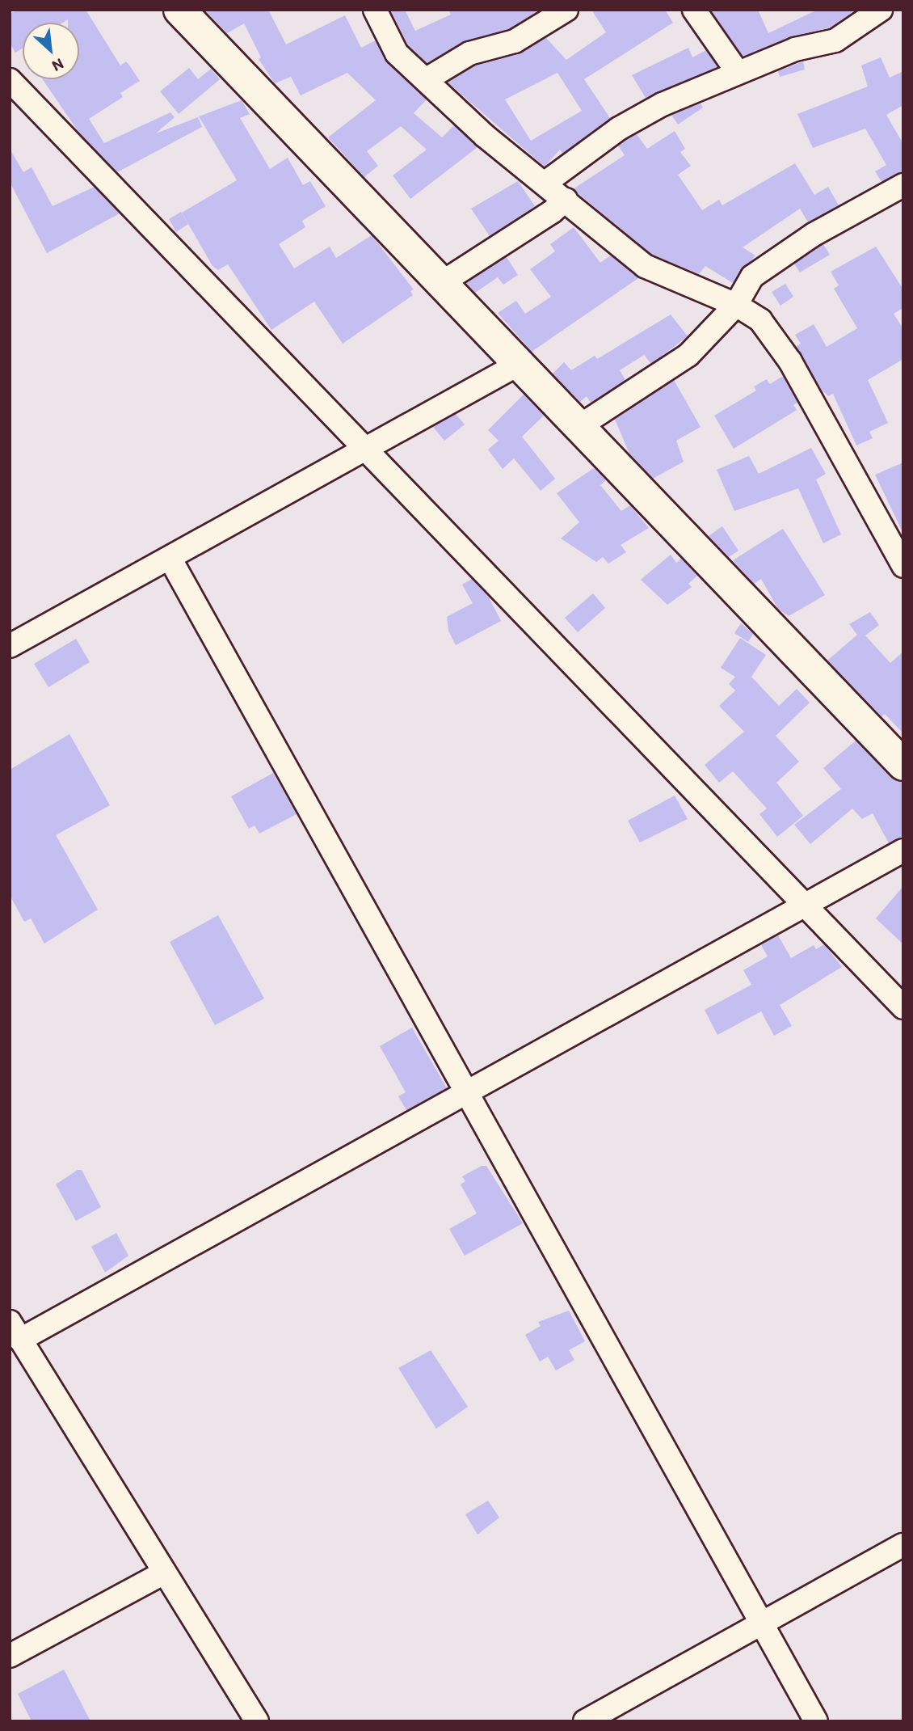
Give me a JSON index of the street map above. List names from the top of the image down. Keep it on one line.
{"north":"bottom right"}
